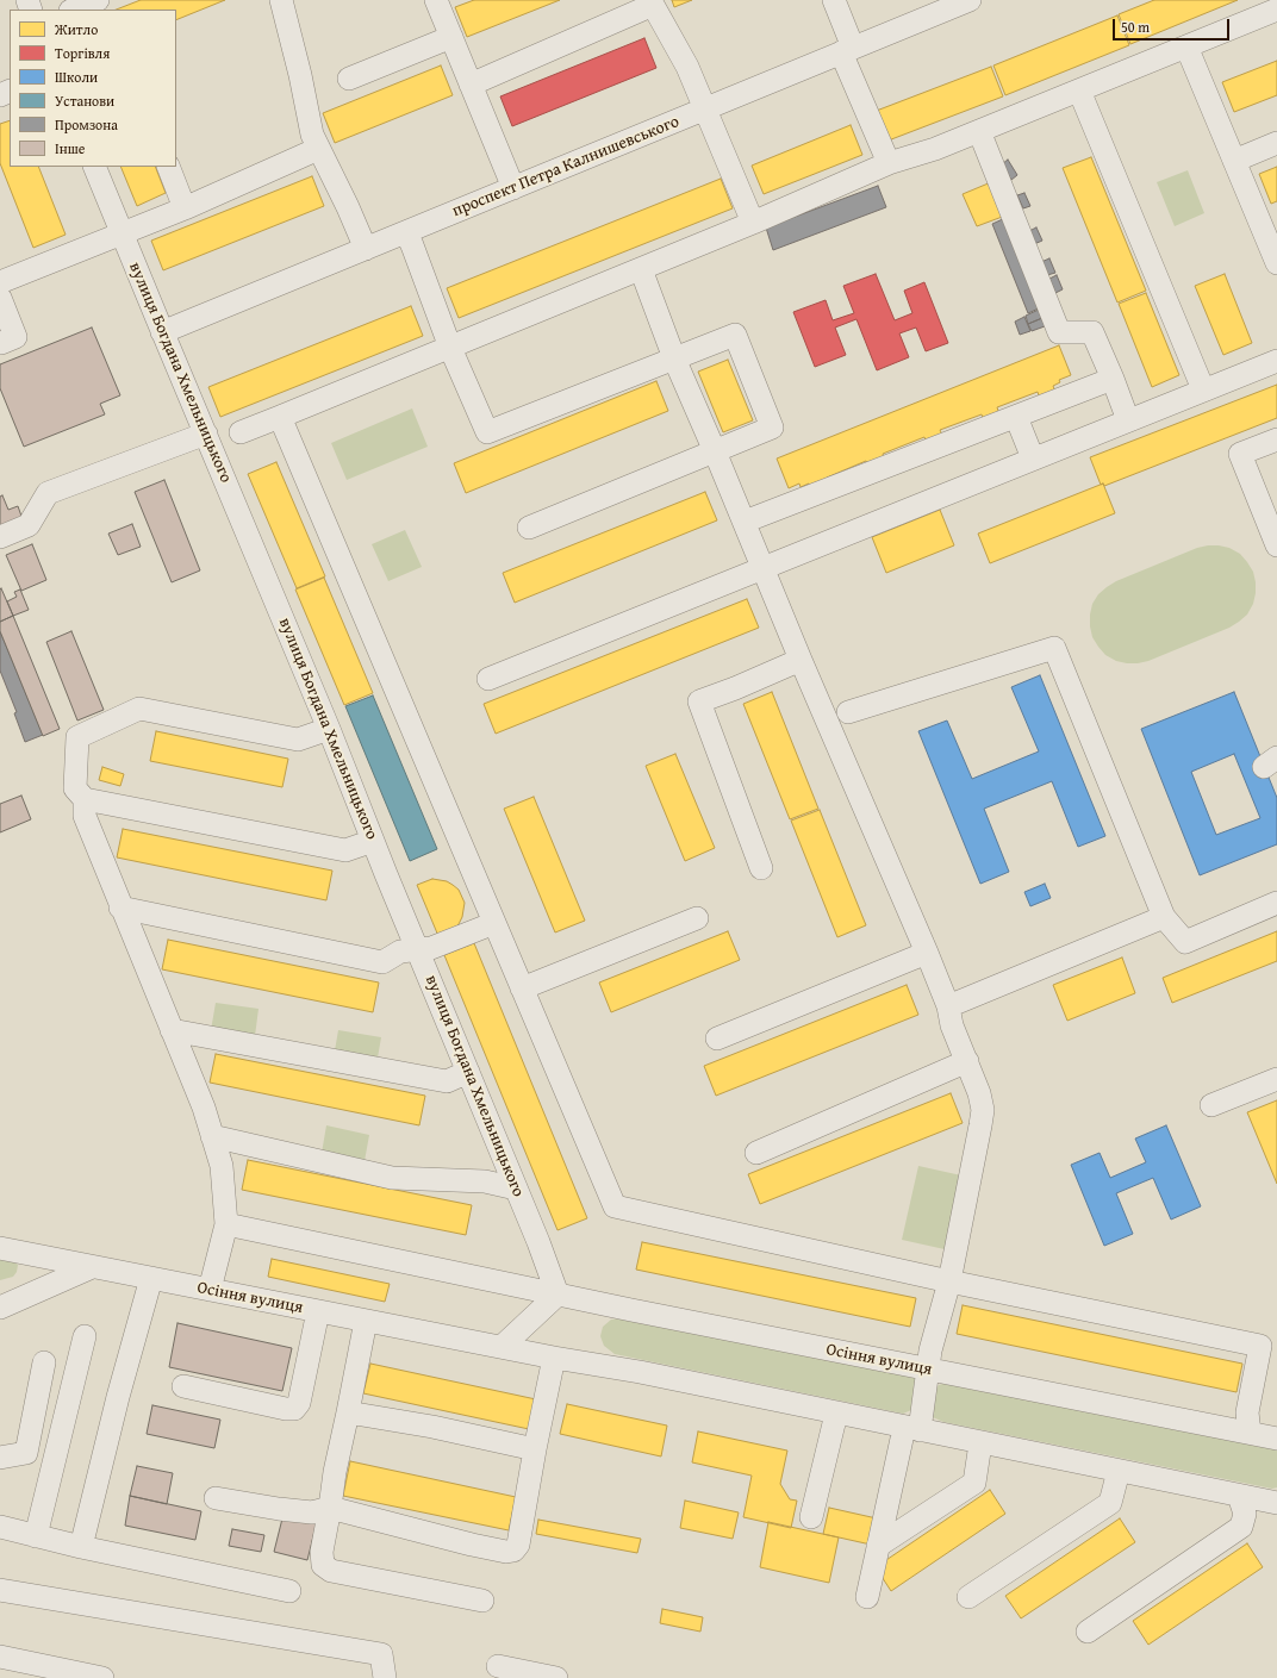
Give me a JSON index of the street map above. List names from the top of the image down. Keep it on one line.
{"streets":{"street":["проспект Петра Калнишевського","вулиця Богдана Хмельницького","Осіння вулиця"]},"crossings":[["проспект Петра Калнишевського","вулиця Богдана Хмельницького"],["вулиця Богдана Хмельницького","Осіння вулиця"]],"legend":["Житло","Торгівля","Школи","Установи","Промзона","Інше"],"scale_bar":"50 m"}
